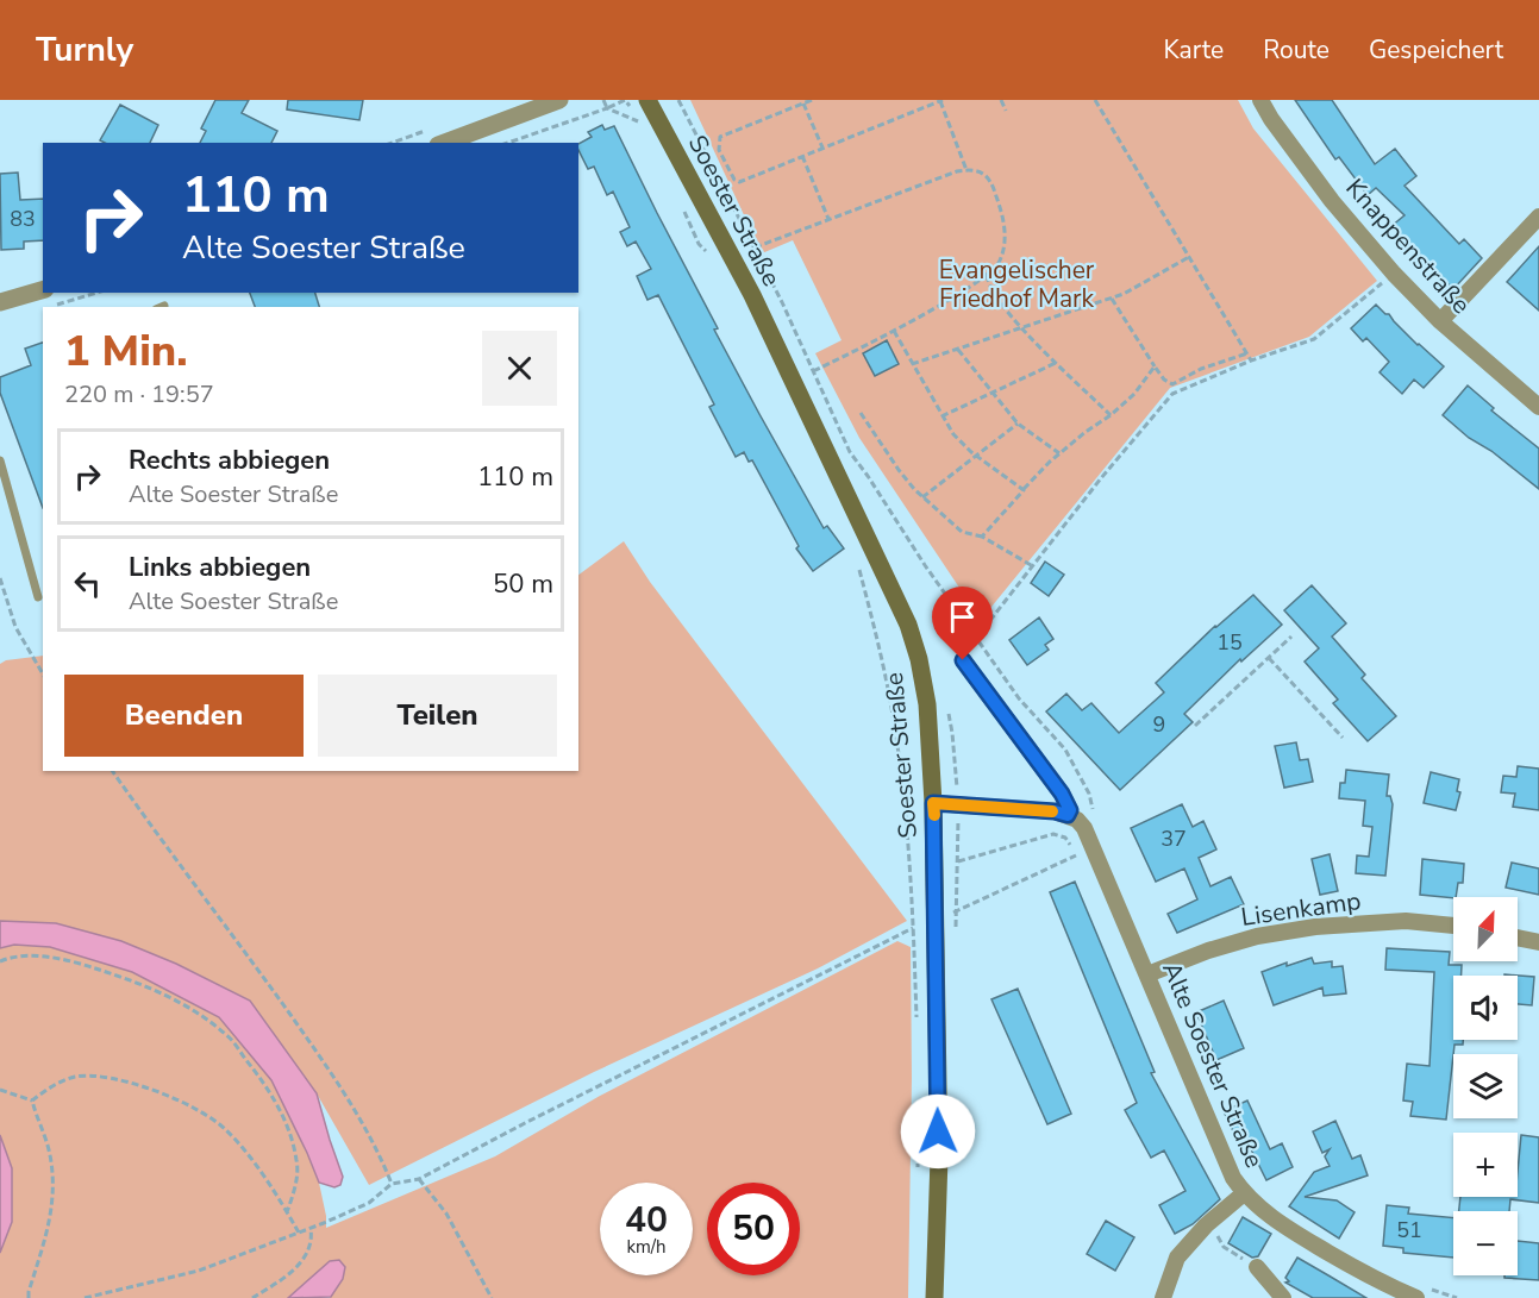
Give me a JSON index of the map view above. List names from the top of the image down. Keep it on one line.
{"streets":{"main road":["Soester Straße"],"street":["Knappenstraße","Lisenkamp","Alte Soester Straße"]},"crossings":[["Lisenkamp","Alte Soester Straße"]],"parks":["Evangelischer Friedhof Mark"],"house_numbers":["83","15","9","37","51"],"north":"top right","page":{"header":"Turnly","nav":["Karte","Route","Gespeichert"],"turn":["110 m","Alte Soester Straße"],"heading":["1 Min.","220 m · 19:57"],"list":[{"name":"Rechts abbiegen","note":"Alte Soester Straße","value":"110 m"},{"name":"Links abbiegen","note":"Alte Soester Straße","value":"50 m"}],"buttons":["Beenden","Teilen"],"map_buttons":["+","−"],"speed":"40 km/h","limit":"50"}}
